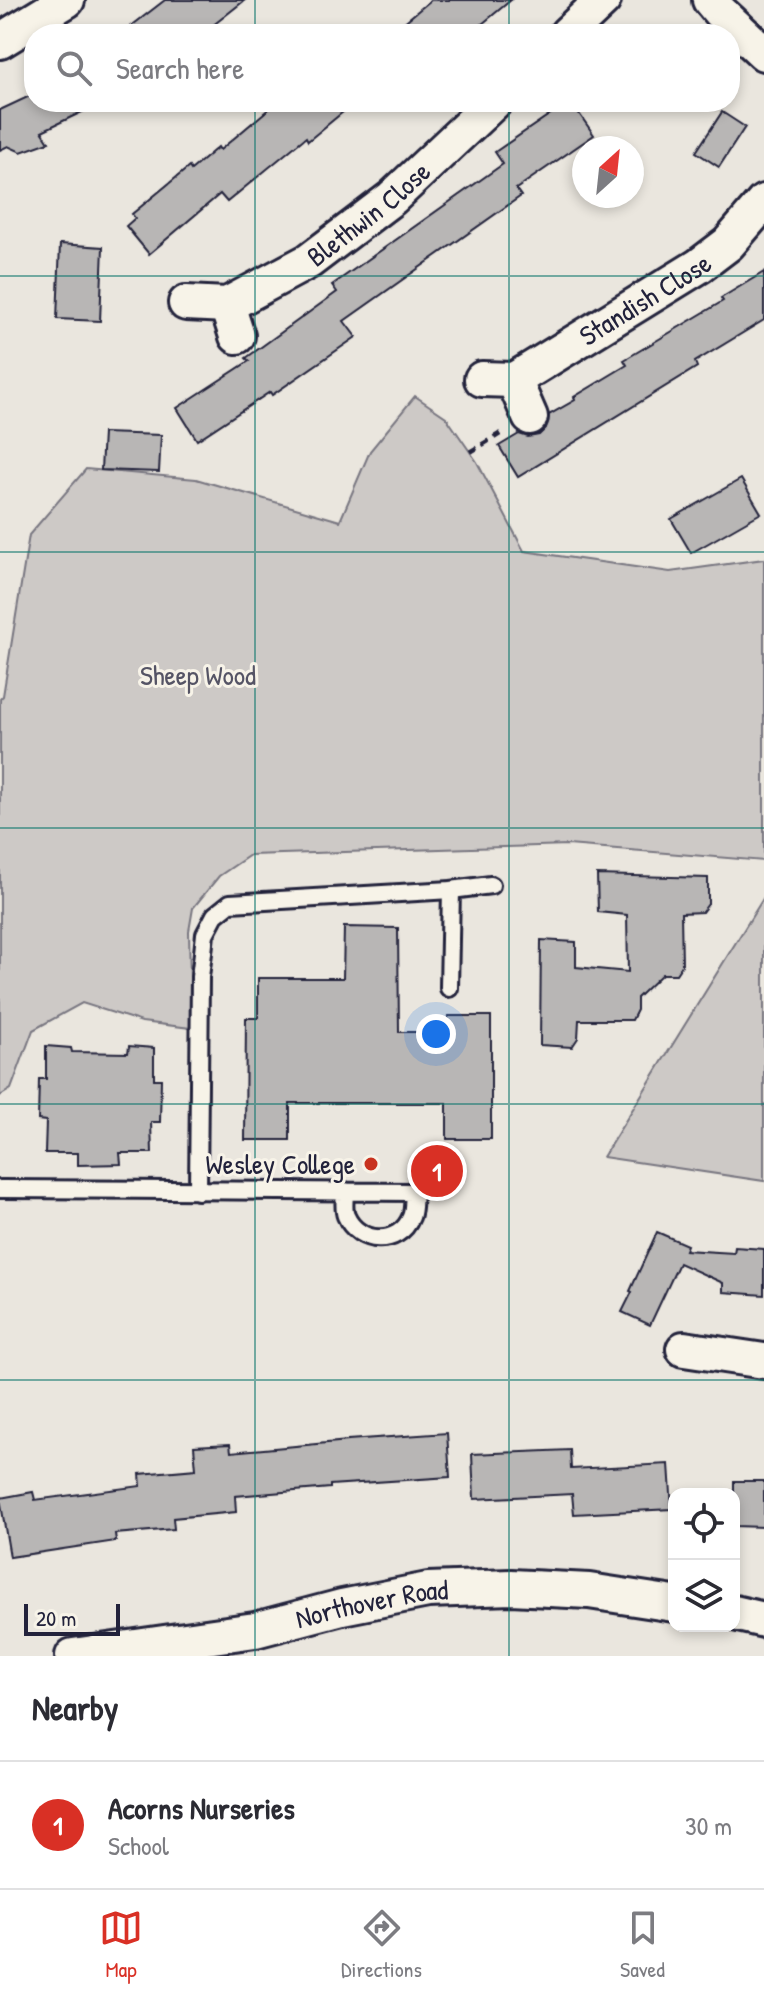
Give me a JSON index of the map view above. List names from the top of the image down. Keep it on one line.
{"streets":{"street":["Blethwin Close","Standish Close","Northover Road"]},"parks":["Sheep Wood"],"places":["Wesley College"],"scale_bar":"20 m","north":"top right","page":{"search":"Search here","pins":"1","scale":"20 m","heading":"Nearby","list":[{"mark":"1","name":"Acorns Nurseries","note":"School","value":"30 m"}],"nav":["Map","Directions","Saved"]}}
